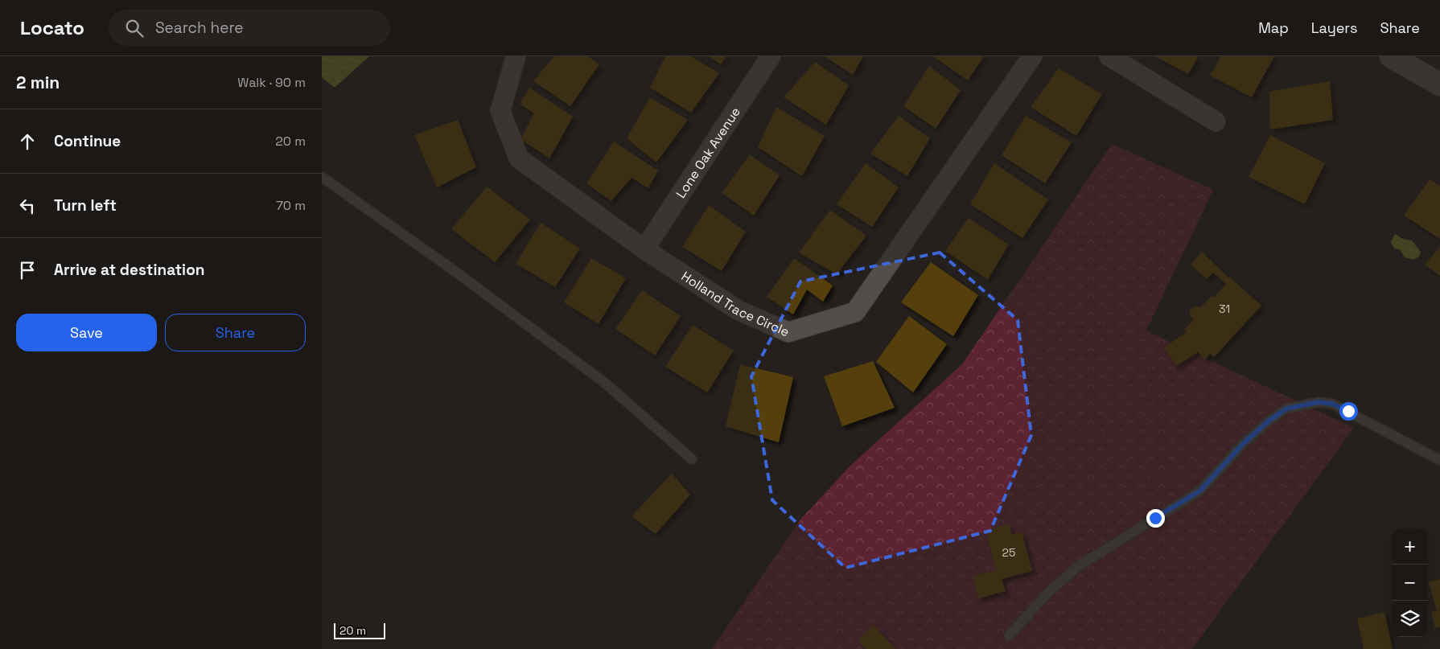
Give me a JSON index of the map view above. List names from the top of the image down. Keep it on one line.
{"streets":{"street":["Lone Oak Avenue","Holland Trace Circle"]},"crossings":[["Lone Oak Avenue","Holland Trace Circle"]],"house_numbers":["31","25"],"scale_bar":"20 m","page":{"header":"Locato","search":"Search here","nav":["Map","Layers","Share"],"heading":["2 min","Walk · 90 m"],"list":[["Continue","20 m"],["Turn left","70 m"],"Arrive at destination"],"buttons":["Save","Share"],"map_buttons":["+","−"],"scale":"20 m"}}
